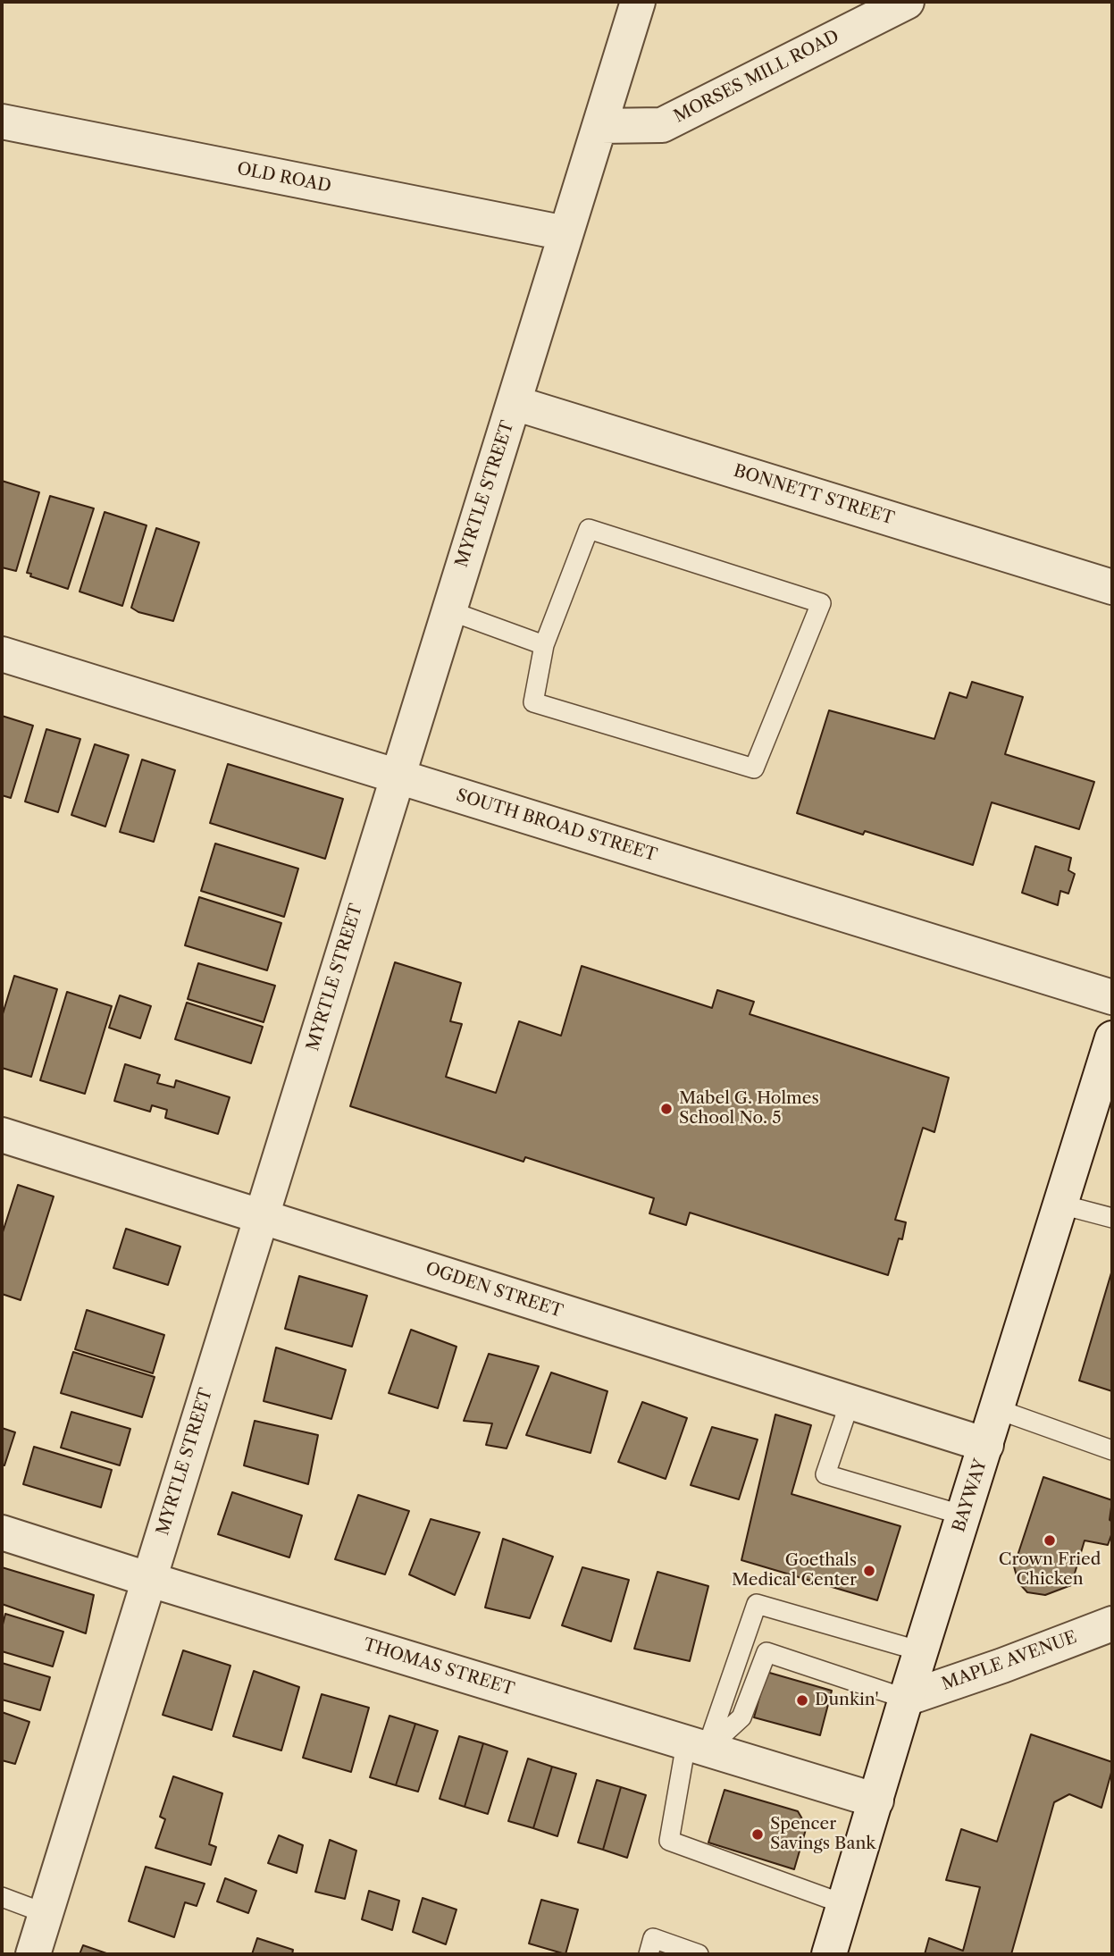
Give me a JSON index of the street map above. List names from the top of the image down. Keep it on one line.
{"streets":{"street":["MORSES MILL ROAD","OLD ROAD","MYRTLE STREET","BONNETT STREET","SOUTH BROAD STREET","OGDEN STREET","BAYWAY","MAPLE AVENUE","THOMAS STREET"]},"crossings":[["MORSES MILL ROAD","MYRTLE STREET"],["OLD ROAD","MYRTLE STREET"],["MYRTLE STREET","BONNETT STREET"],["MYRTLE STREET","SOUTH BROAD STREET"],["MYRTLE STREET","OGDEN STREET"],["MYRTLE STREET","THOMAS STREET"],["OGDEN STREET","BAYWAY"],["BAYWAY","MAPLE AVENUE"],["BAYWAY","THOMAS STREET"]],"places":["Mabel G. Holmes School No. 5","Crown Fried Chicken","Goethals Medical Center","Dunkin'","Spencer Savings Bank"]}
